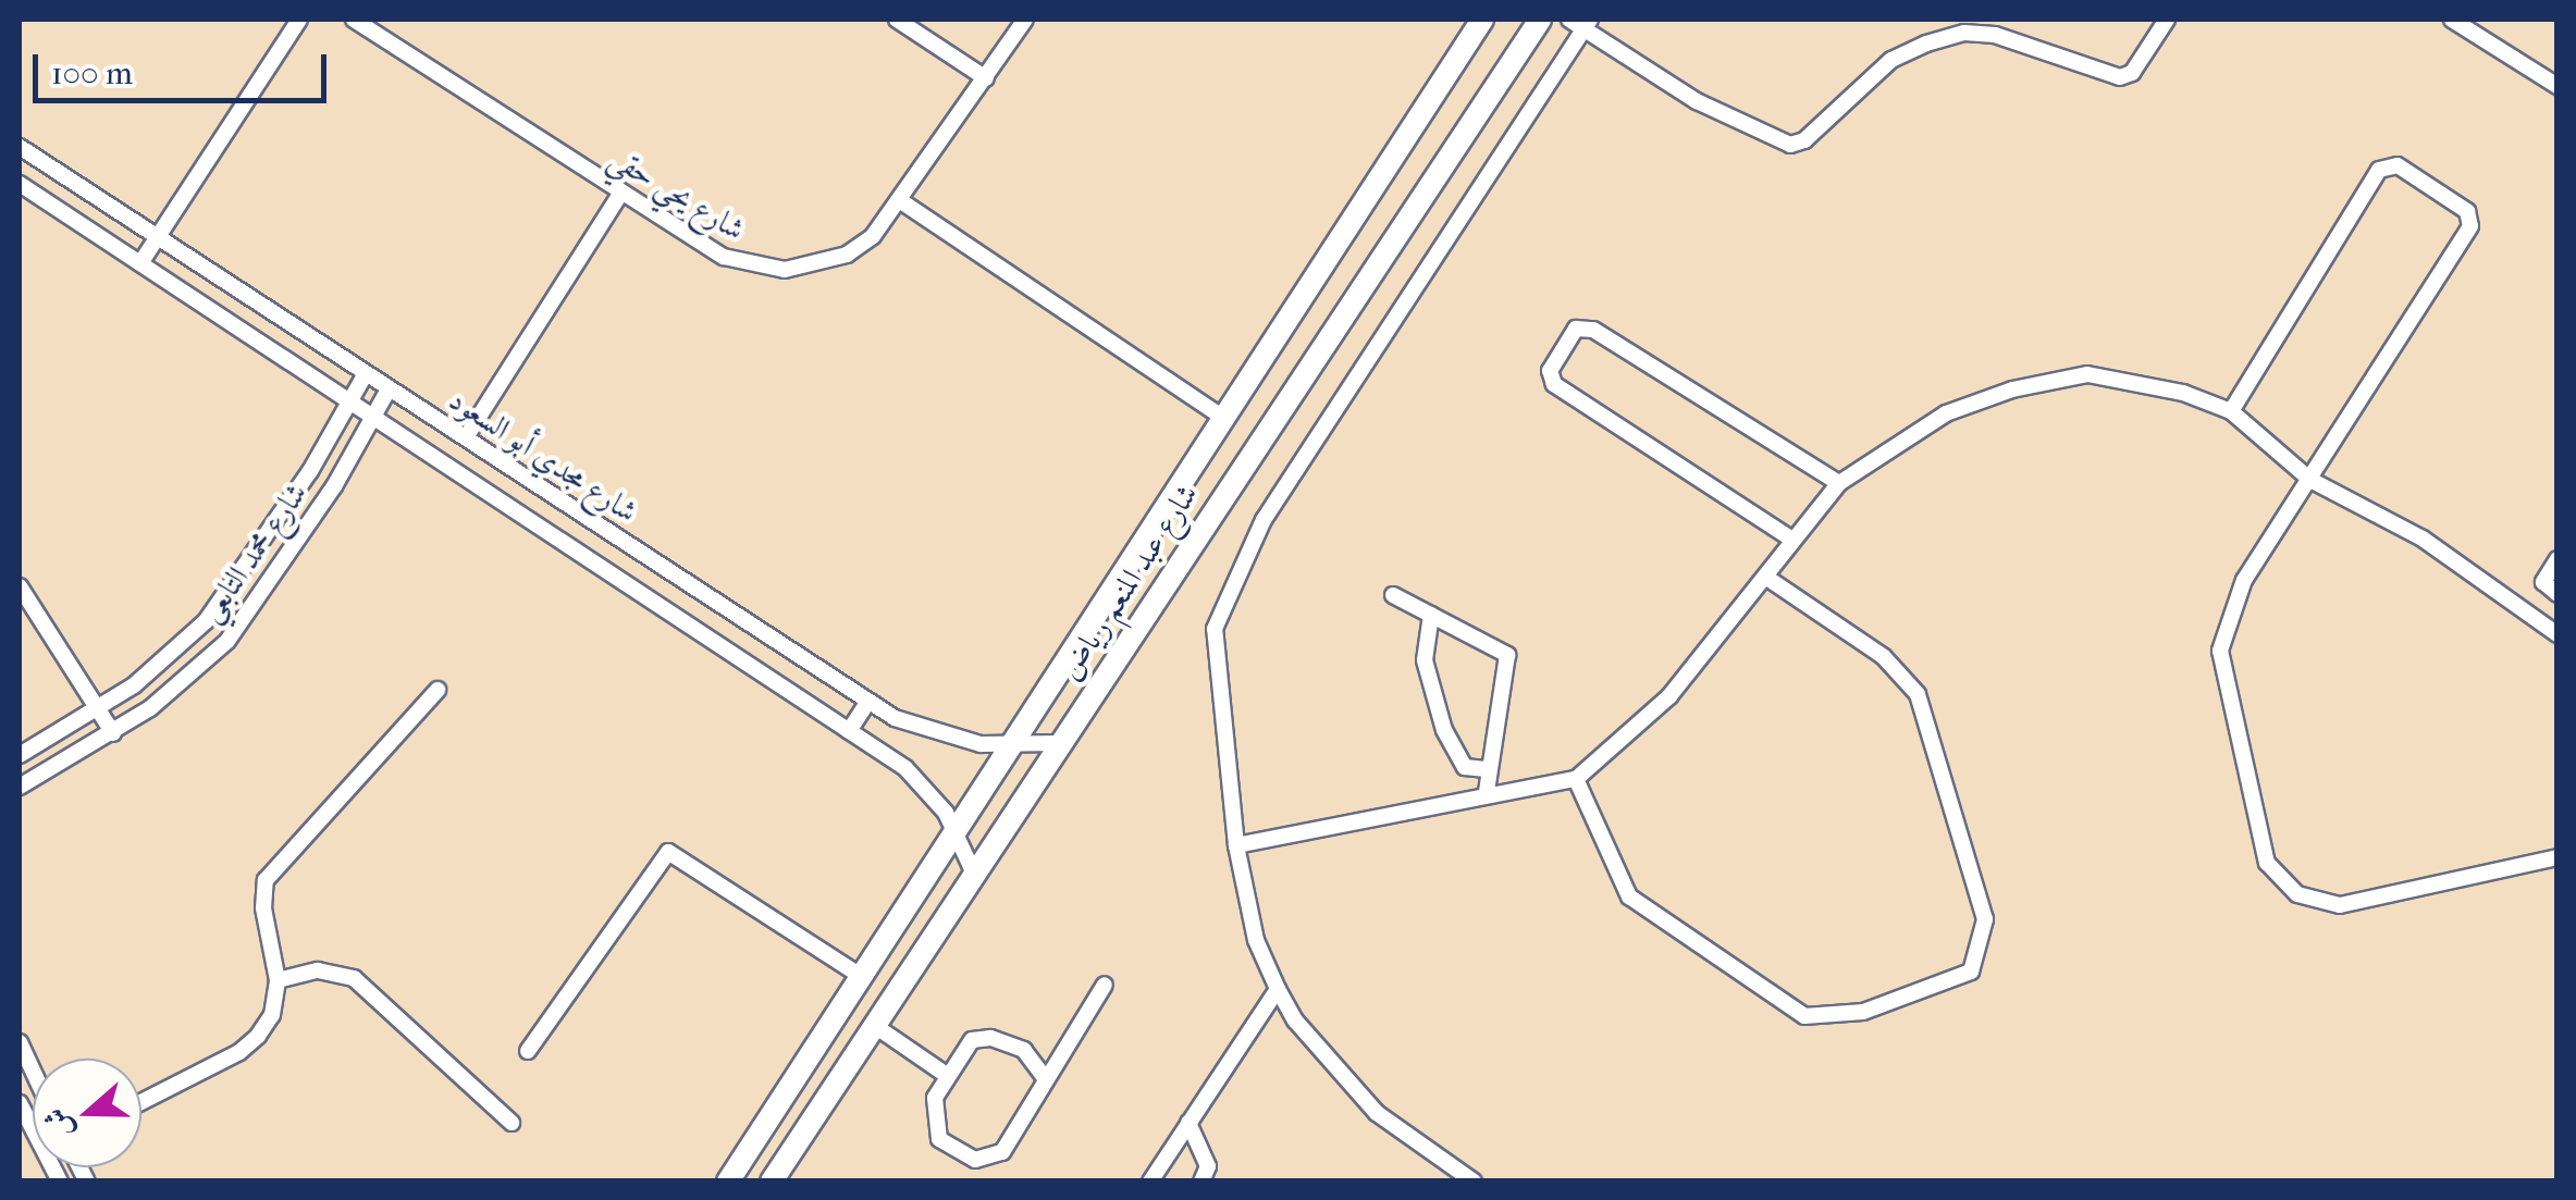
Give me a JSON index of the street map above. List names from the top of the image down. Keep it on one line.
{"streets":{"street":["شارع يحي حقي","شارع مجدي أبو السعود","شارع محمد التابعي","شارع عبد المنعم رياض"]},"crossings":[["شارع مجدي أبو السعود","شارع محمد التابعي"],["شارع مجدي أبو السعود","شارع عبد المنعم رياض"]],"scale_bar":"100 m","north":"left"}
